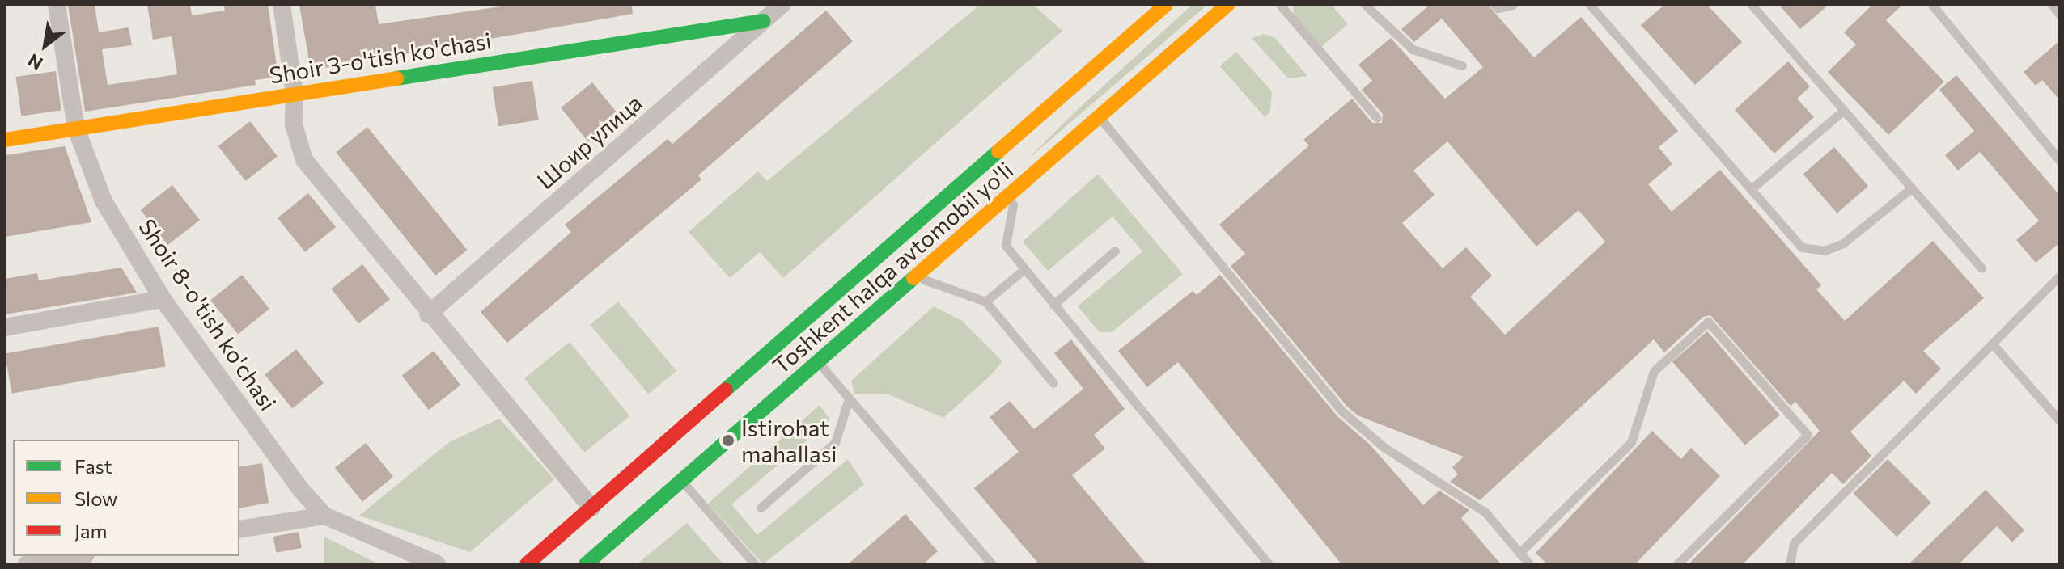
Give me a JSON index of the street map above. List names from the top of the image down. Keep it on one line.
{"streets":{"main road":["Shoir 3-o'tish ko'chasi","Toshkent halqa avtomobil yo'li"],"street":["Шоир улица","Shoir 8-o'tish ko'chasi"]},"crossings":[["Shoir 3-o'tish ko'chasi","Шоир улица"],["Shoir 3-o'tish ko'chasi","Shoir 8-o'tish ko'chasi"]],"places":["Istirohat mahallasi"],"legend":["Fast","Slow","Jam"],"north":"bottom left"}
